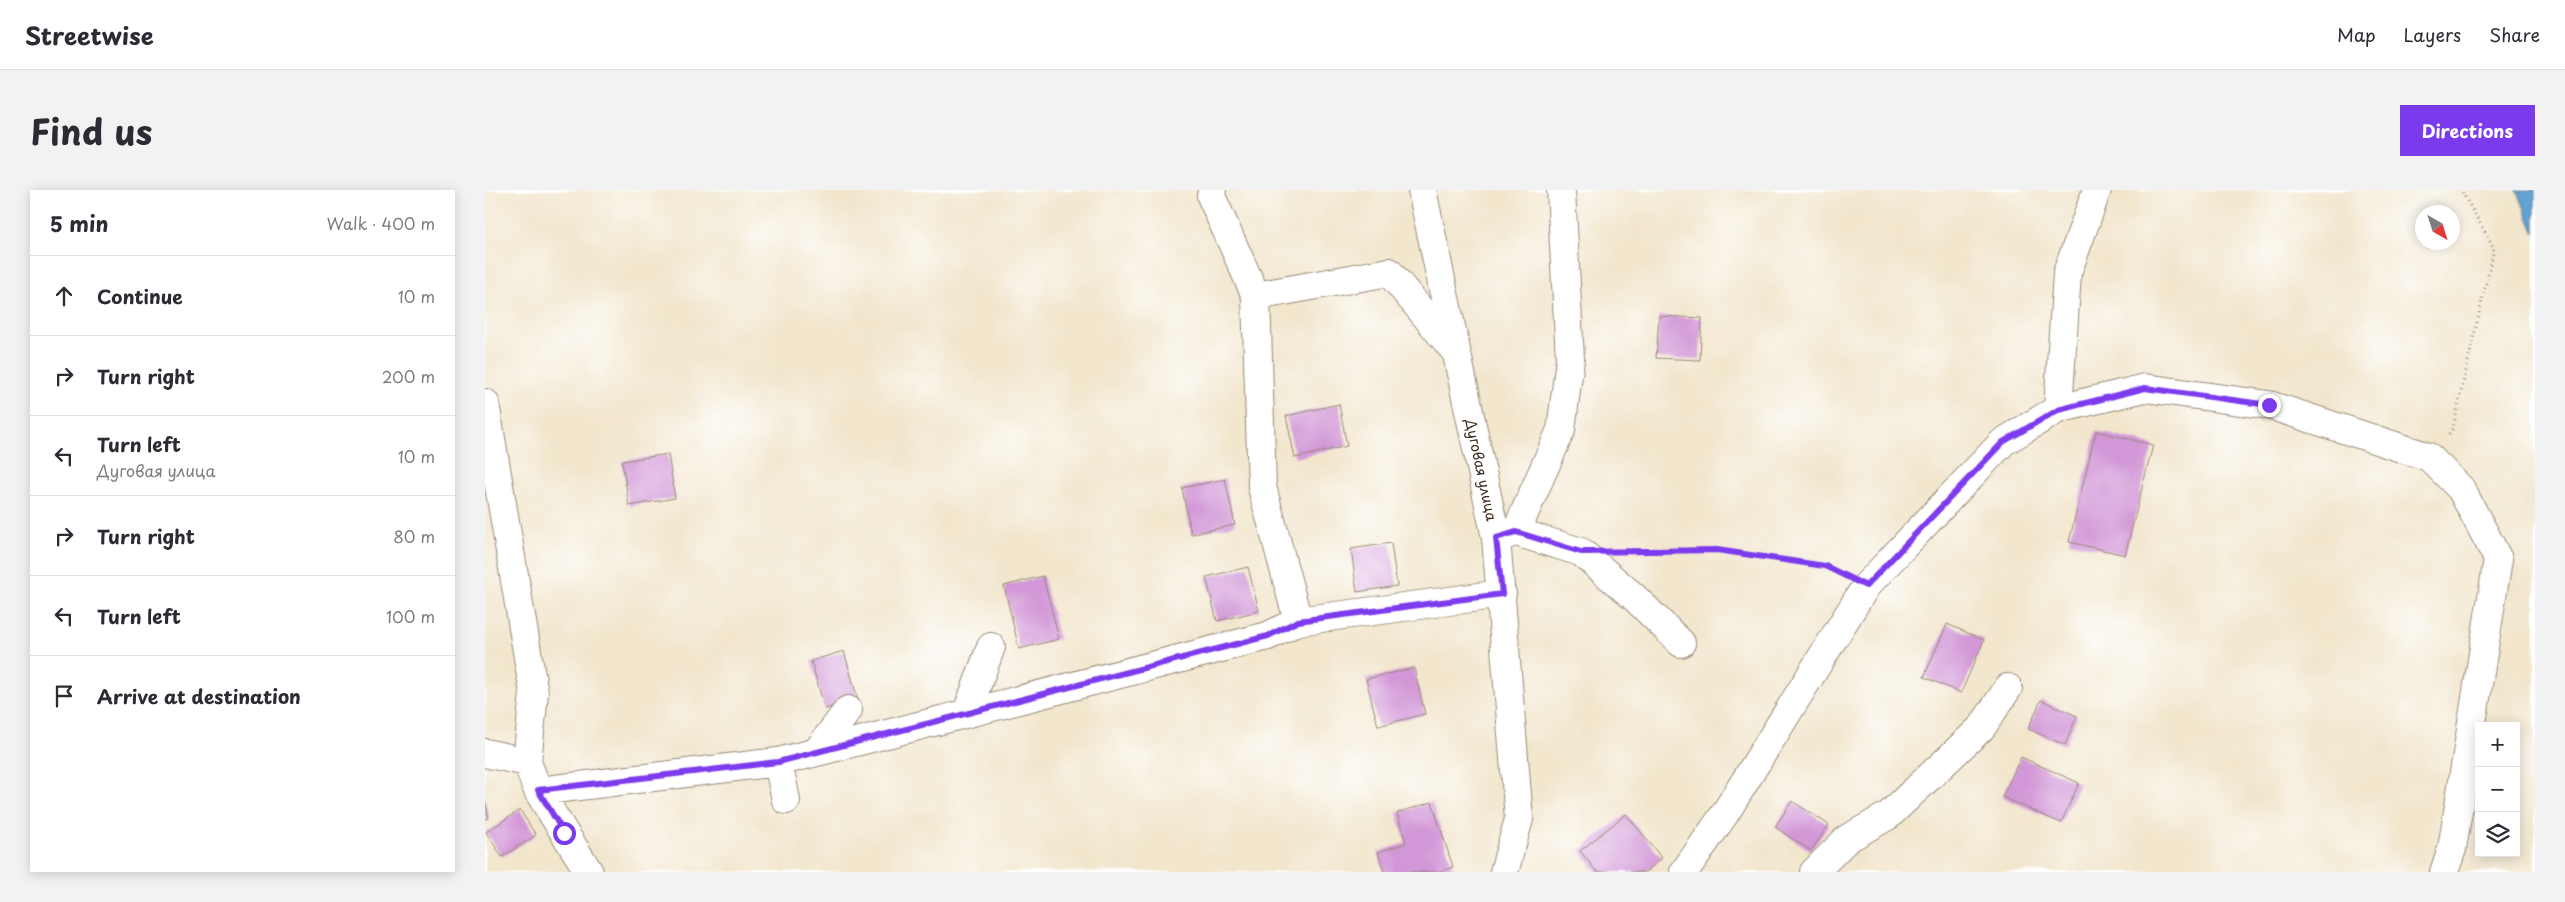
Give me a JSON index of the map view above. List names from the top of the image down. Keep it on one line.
{"streets":{"street":["Дуговая улица"]},"north":"bottom right","page":{"header":"Streetwise","nav":["Map","Layers","Share"],"title":"Find us","buttons":"Directions","heading":["5 min","Walk · 400 m"],"list":[["Continue","10 m"],["Turn right","200 m"],["Turn left","Дуговая улица","10 m"],["Turn right","80 m"],["Turn left","100 m"],"Arrive at destination"],"map_buttons":["+","−"]}}
